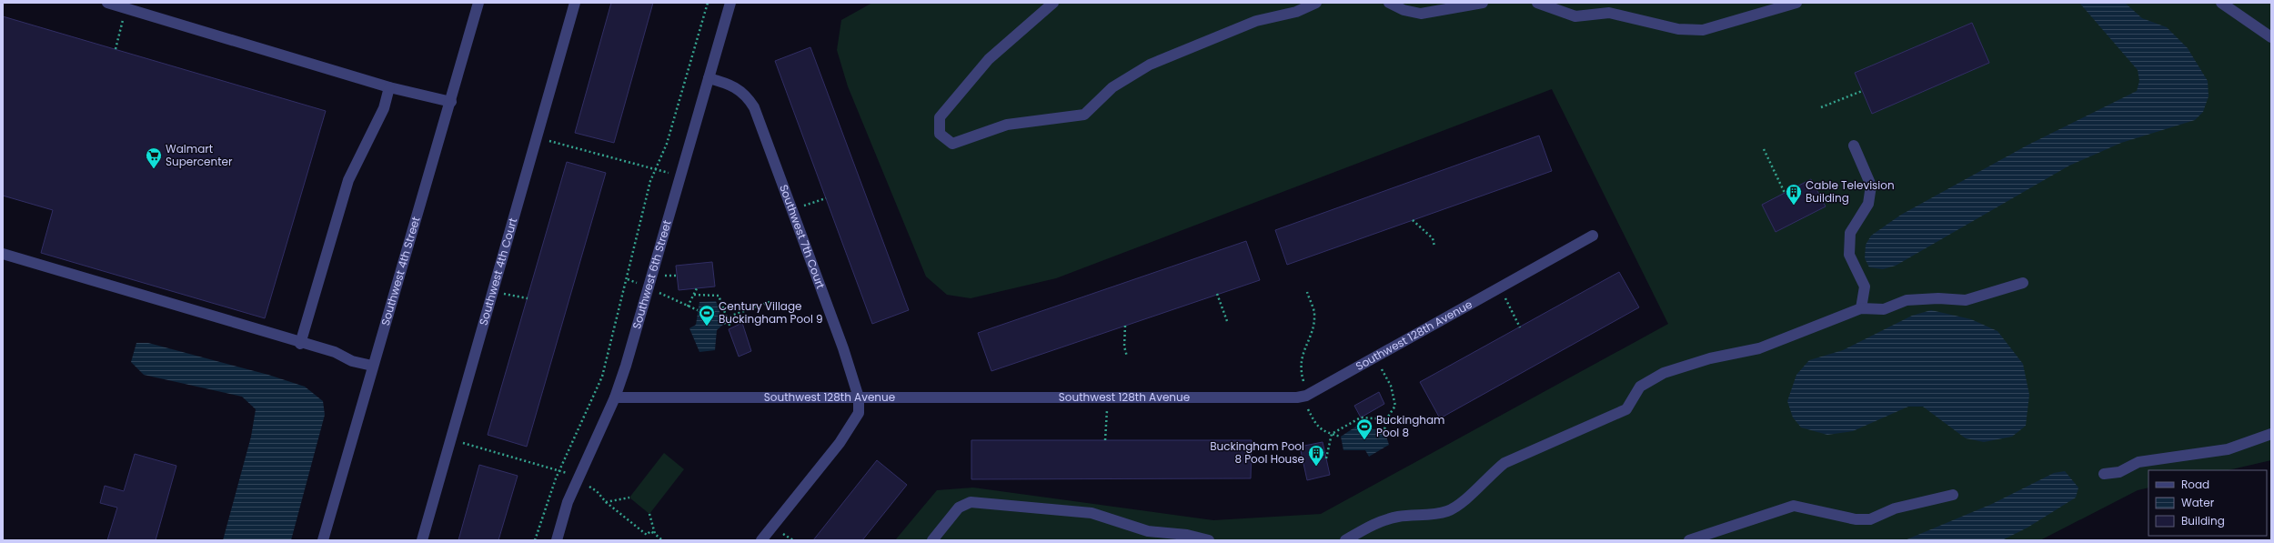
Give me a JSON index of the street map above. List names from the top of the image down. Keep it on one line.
{"streets":{"street":["Southwest 7th Court","Southwest 4th Street","Southwest 4th Court","Southwest 6th Street","Southwest 128th Avenue"]},"crossings":[["Southwest 7th Court","Southwest 6th Street"],["Southwest 7th Court","Southwest 128th Avenue"],["Southwest 6th Street","Southwest 128th Avenue"]],"places":{"supermarket":["Walmart Supercenter"],"building":["Cable Television Building","Buckingham Pool 8 Pool House"],"sports":["Century Village Buckingham Pool 9","Buckingham Pool 8"]},"legend":["Road","Water","Building"]}
